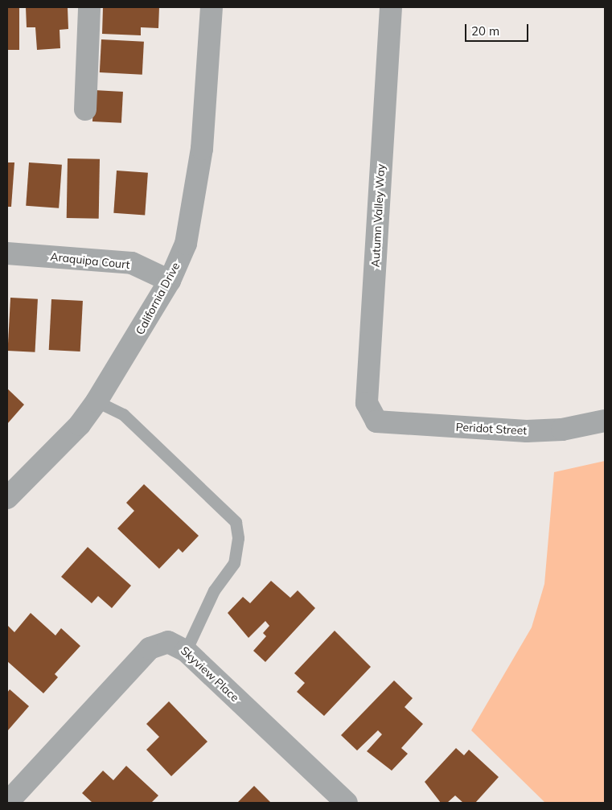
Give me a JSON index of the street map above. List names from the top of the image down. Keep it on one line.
{"streets":{"street":["Autumn Valley Way","Araquipa Court","California Drive","Peridot Street","Skyview Place"]},"crossings":[["Autumn Valley Way","Peridot Street"],["Araquipa Court","California Drive"]],"scale_bar":"20 m"}
